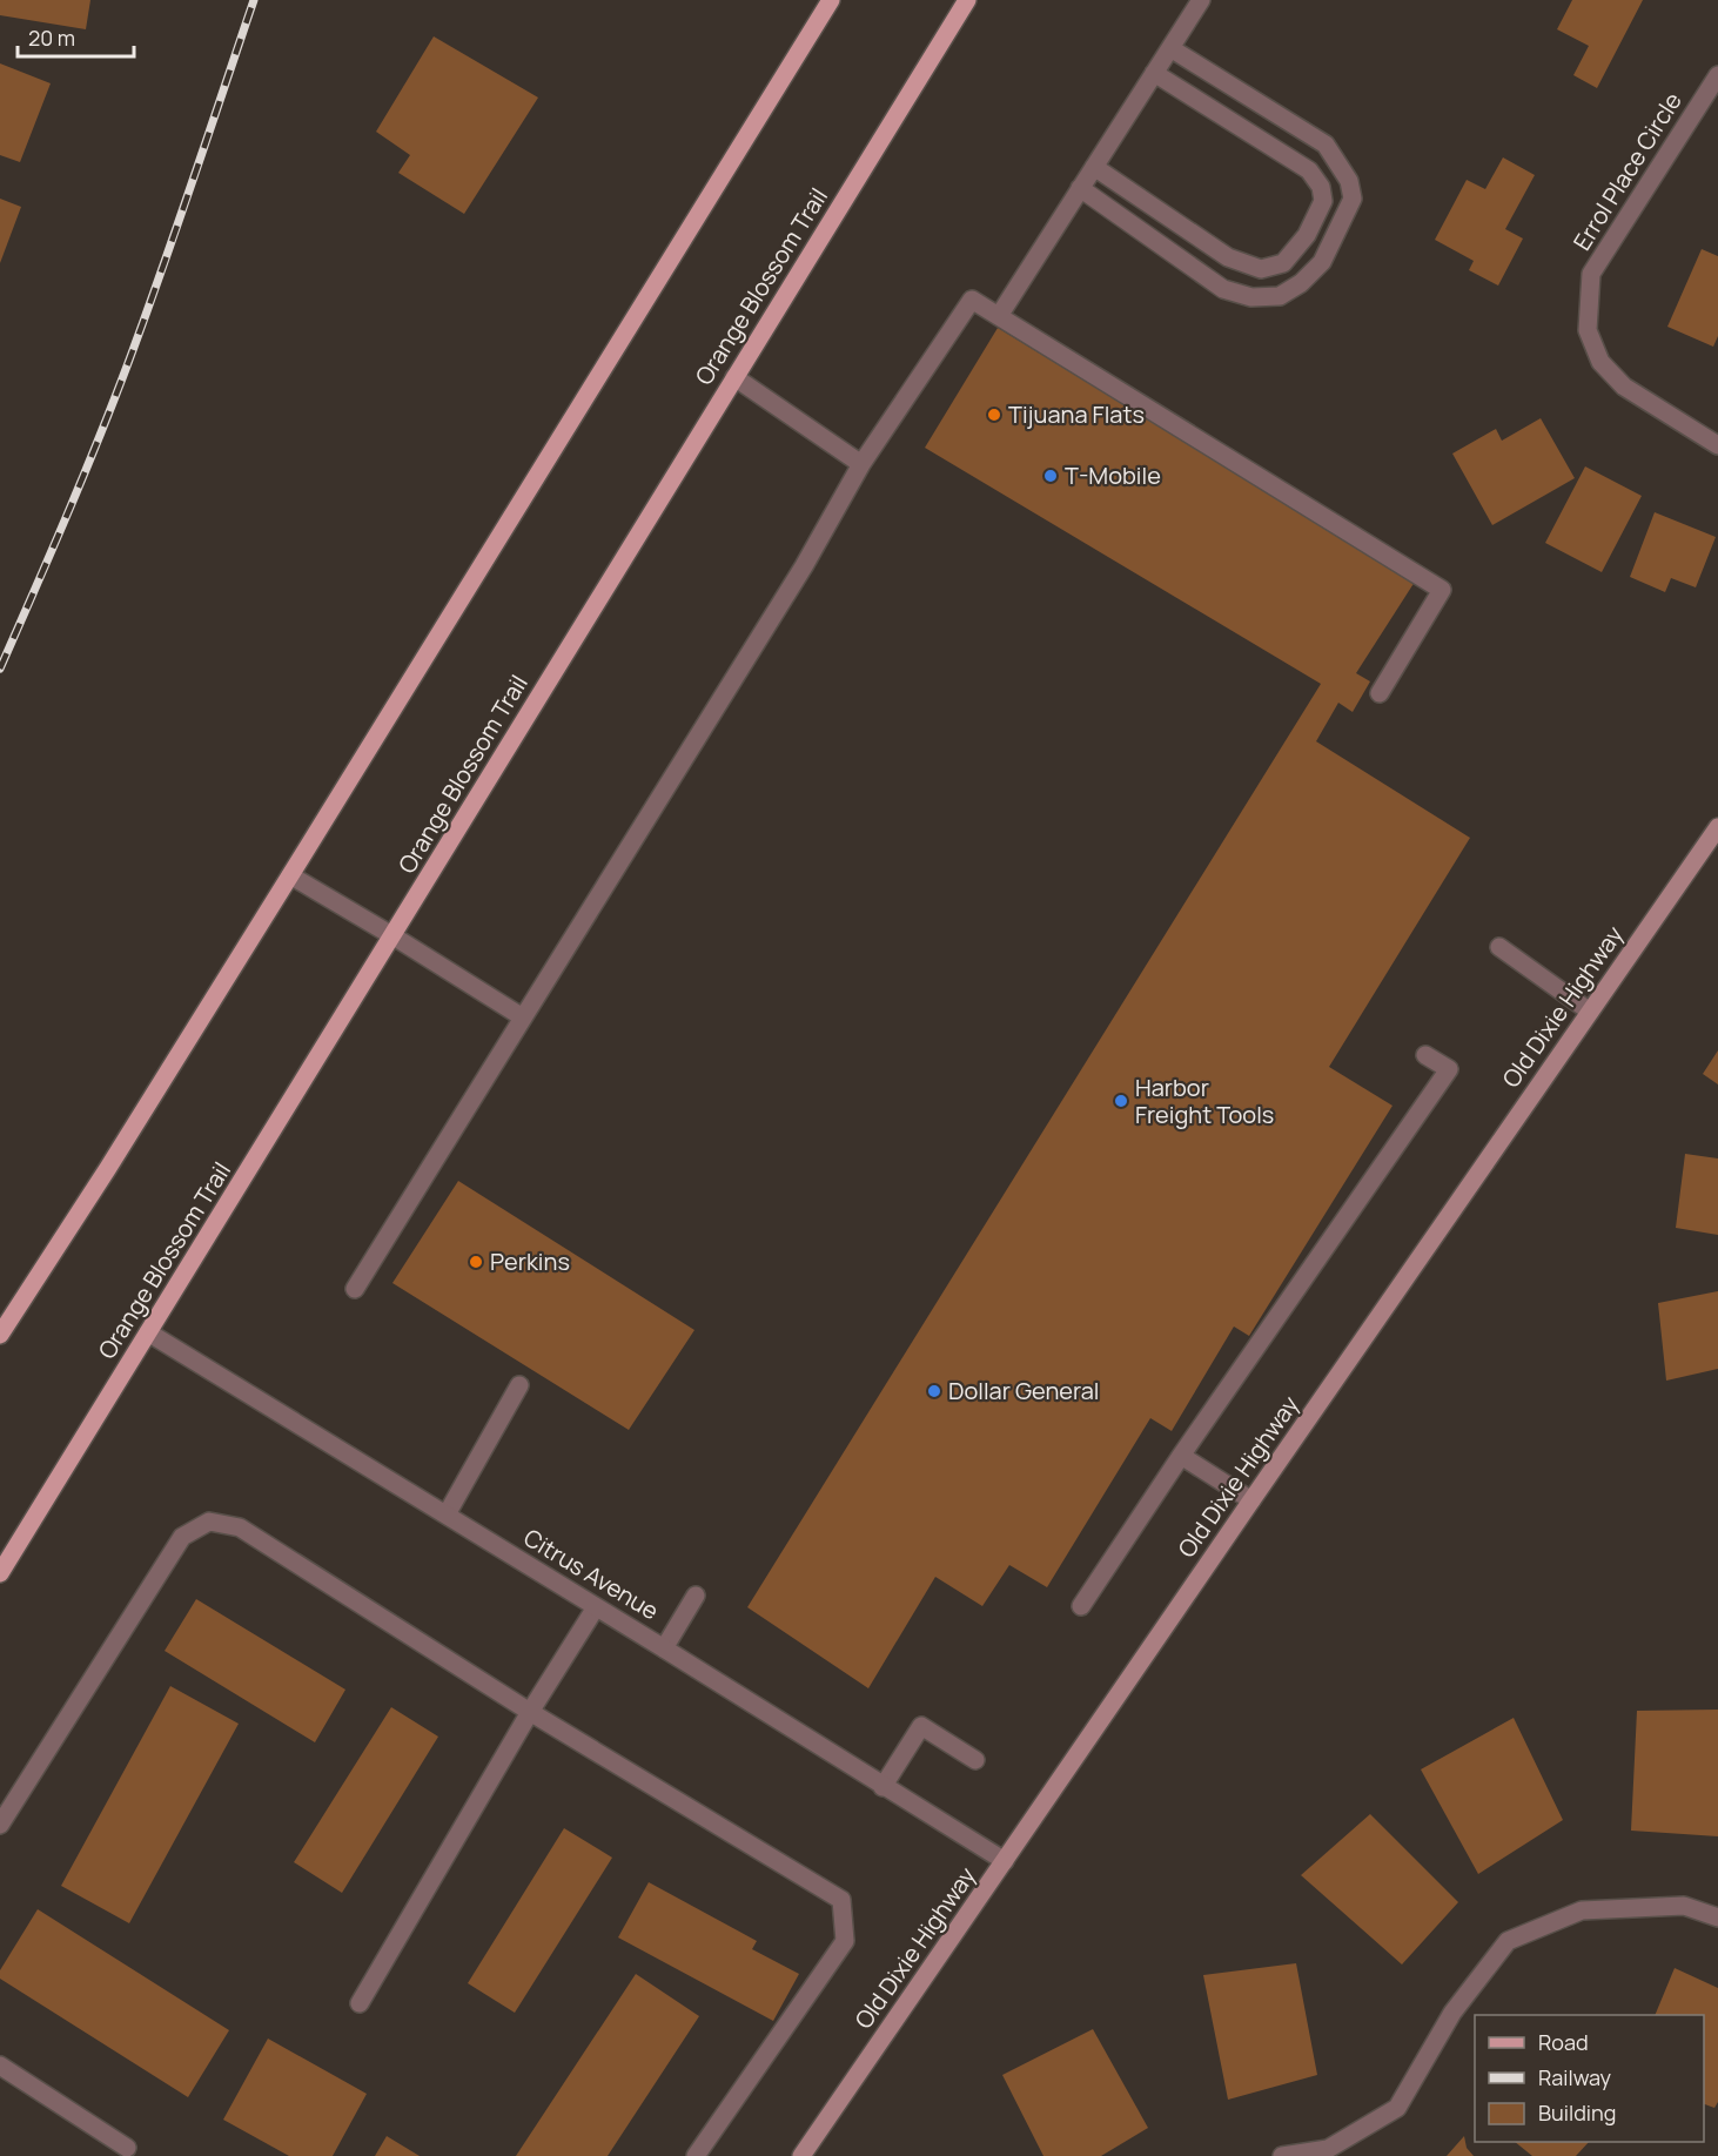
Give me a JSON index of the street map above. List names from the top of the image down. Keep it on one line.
{"streets":{"main road":["Orange Blossom Trail"],"street":["Errol Place Circle","Old Dixie Highway","Citrus Avenue"]},"crossings":[["Orange Blossom Trail","Citrus Avenue"],["Old Dixie Highway","Citrus Avenue"]],"places":["Tijuana Flats","T-Mobile","Harbor Freight Tools","Perkins","Dollar General"],"legend":["Road","Railway","Building"],"scale_bar":"20 m"}
